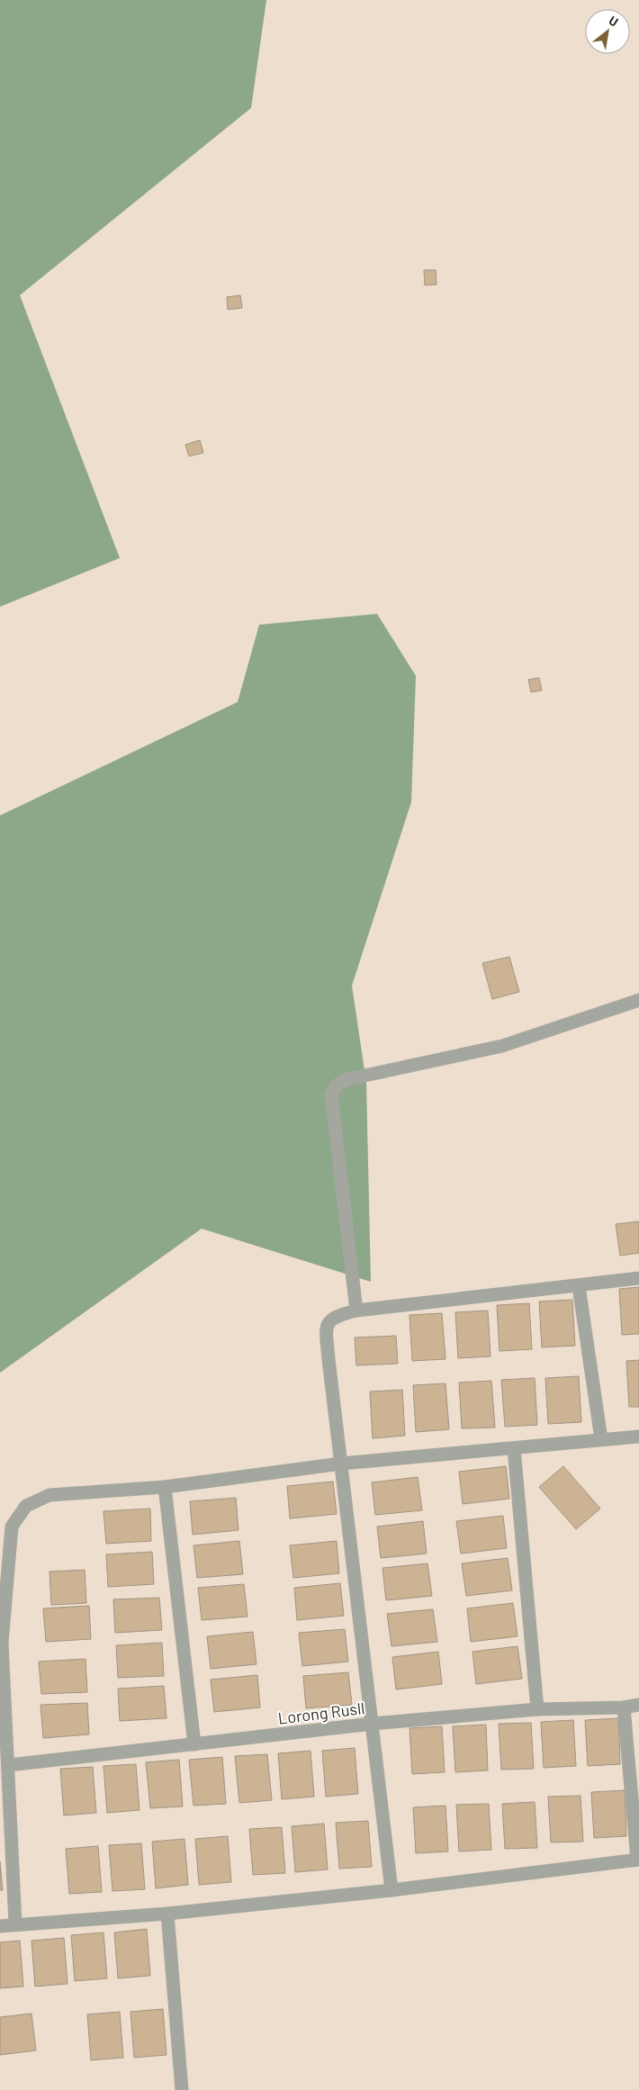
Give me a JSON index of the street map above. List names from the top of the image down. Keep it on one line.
{"streets":{"street":["Lorong Rusll"]},"north":"top right"}
